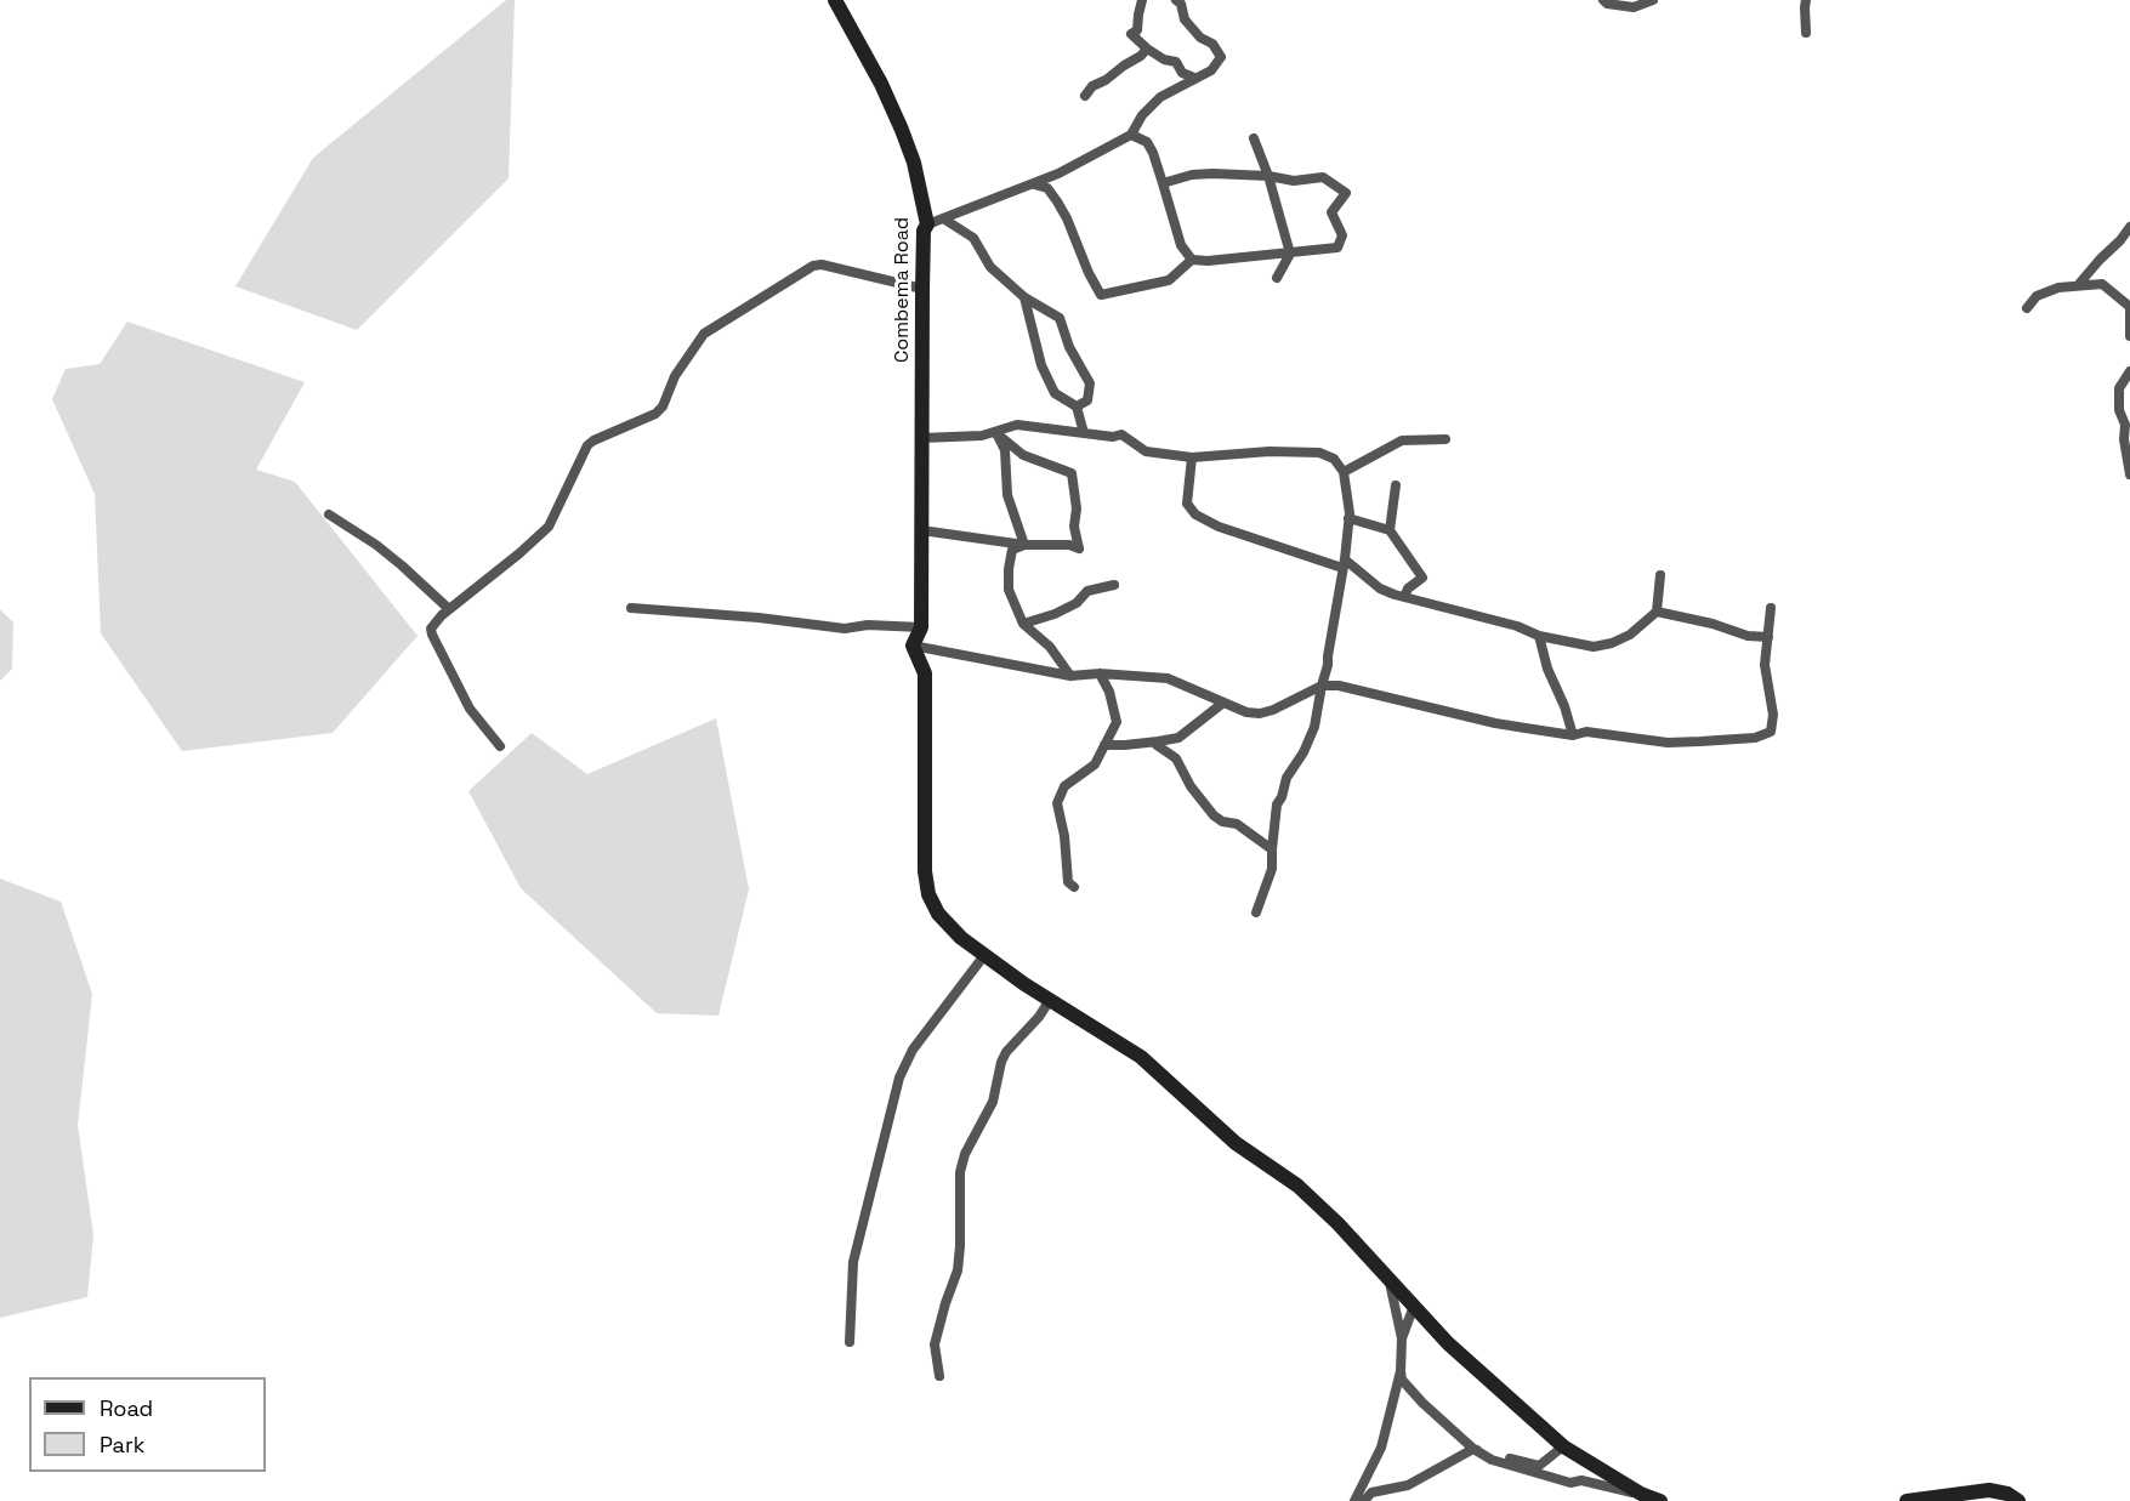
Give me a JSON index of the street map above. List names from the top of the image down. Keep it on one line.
{"streets":{"street":["Combema Road"]},"legend":["Road","Park"]}
